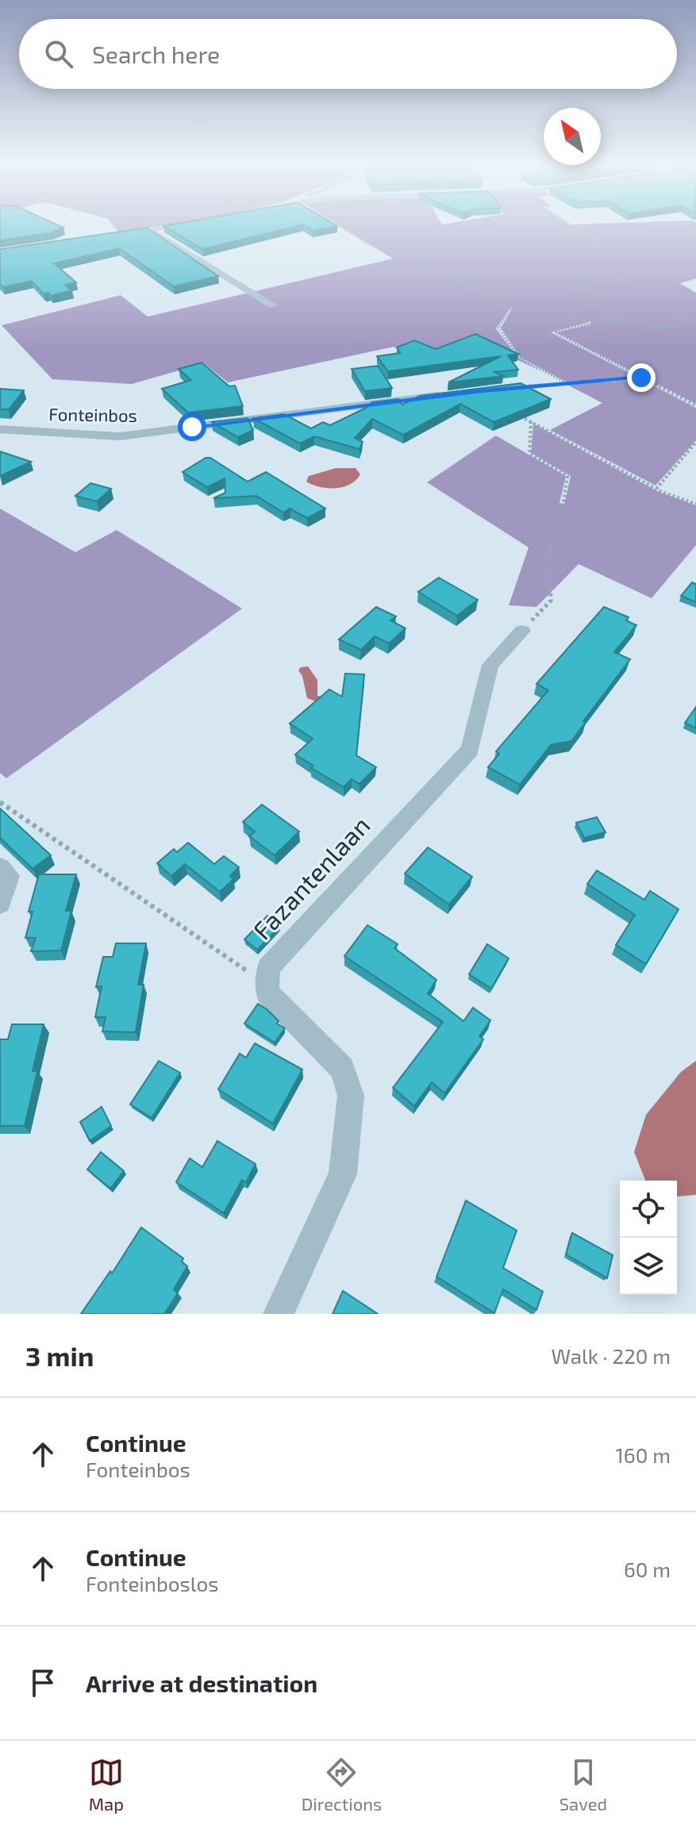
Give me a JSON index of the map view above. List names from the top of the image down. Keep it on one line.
{"streets":{"street":["Fonteinbos","Fazantenlaan"]},"north":"top left","page":{"search":"Search here","heading":["3 min","Walk · 220 m"],"list":[["Continue","Fonteinbos","160 m"],["Continue","Fonteinboslos","60 m"],"Arrive at destination"],"nav":["Map","Directions","Saved"]}}
